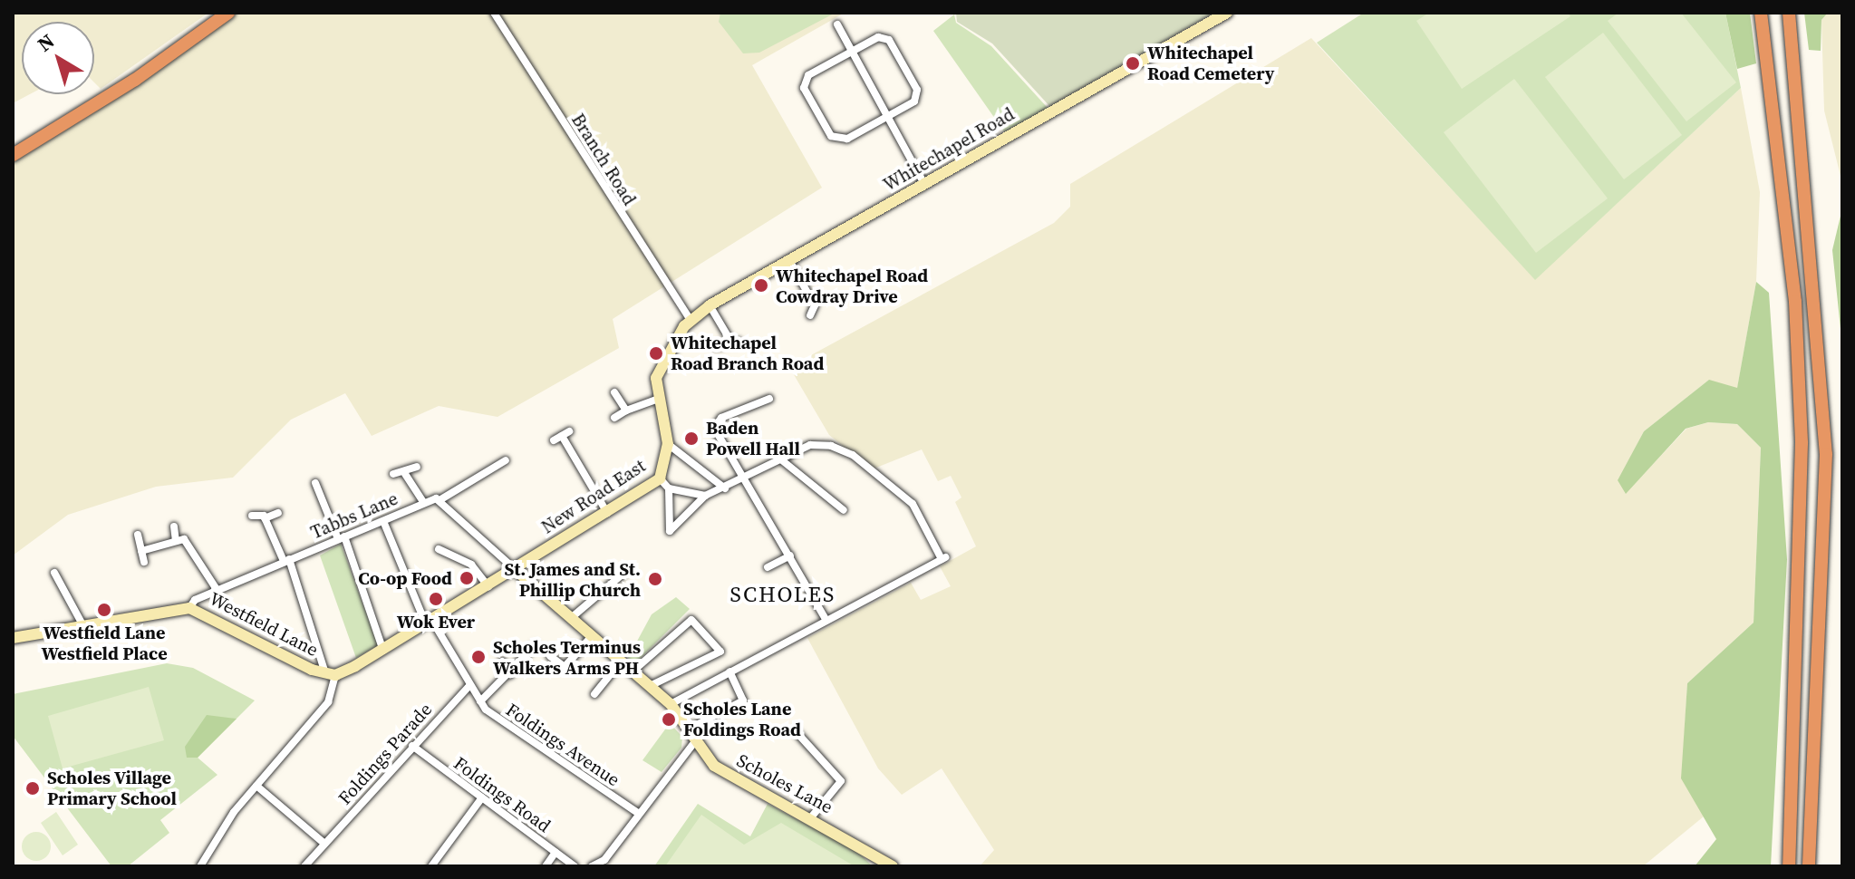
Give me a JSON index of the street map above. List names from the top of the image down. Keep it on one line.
{"streets":{"main road":["Whitechapel Road","New Road East","Westfield Lane","Scholes Lane"],"street":["Branch Road","Tabbs Lane","Foldings Avenue","Foldings Parade","Foldings Road"]},"crossings":[["Whitechapel Road","Branch Road"],["Whitechapel Road","New Road East"],["Branch Road","New Road East"],["New Road East","Westfield Lane"],["New Road East","Scholes Lane"],["Tabbs Lane","Westfield Lane"],["Tabbs Lane","Foldings Avenue"],["Westfield Lane","Foldings Avenue"],["Westfield Lane","Scholes Lane"],["Foldings Avenue","Foldings Parade"],["Foldings Parade","Foldings Road"]],"districts":["SCHOLES"],"places":["Whitechapel Road Cemetery","Whitechapel Road Cowdray Drive","Whitechapel Road Branch Road","Baden Powell Hall","Co-op Food","St. James and St. Phillip Church","Wok Ever","Westfield Lane Westfield Place","Scholes Terminus Walkers Arms PH","Scholes Lane Foldings Road","Scholes Village Primary School"],"north":"top left"}
